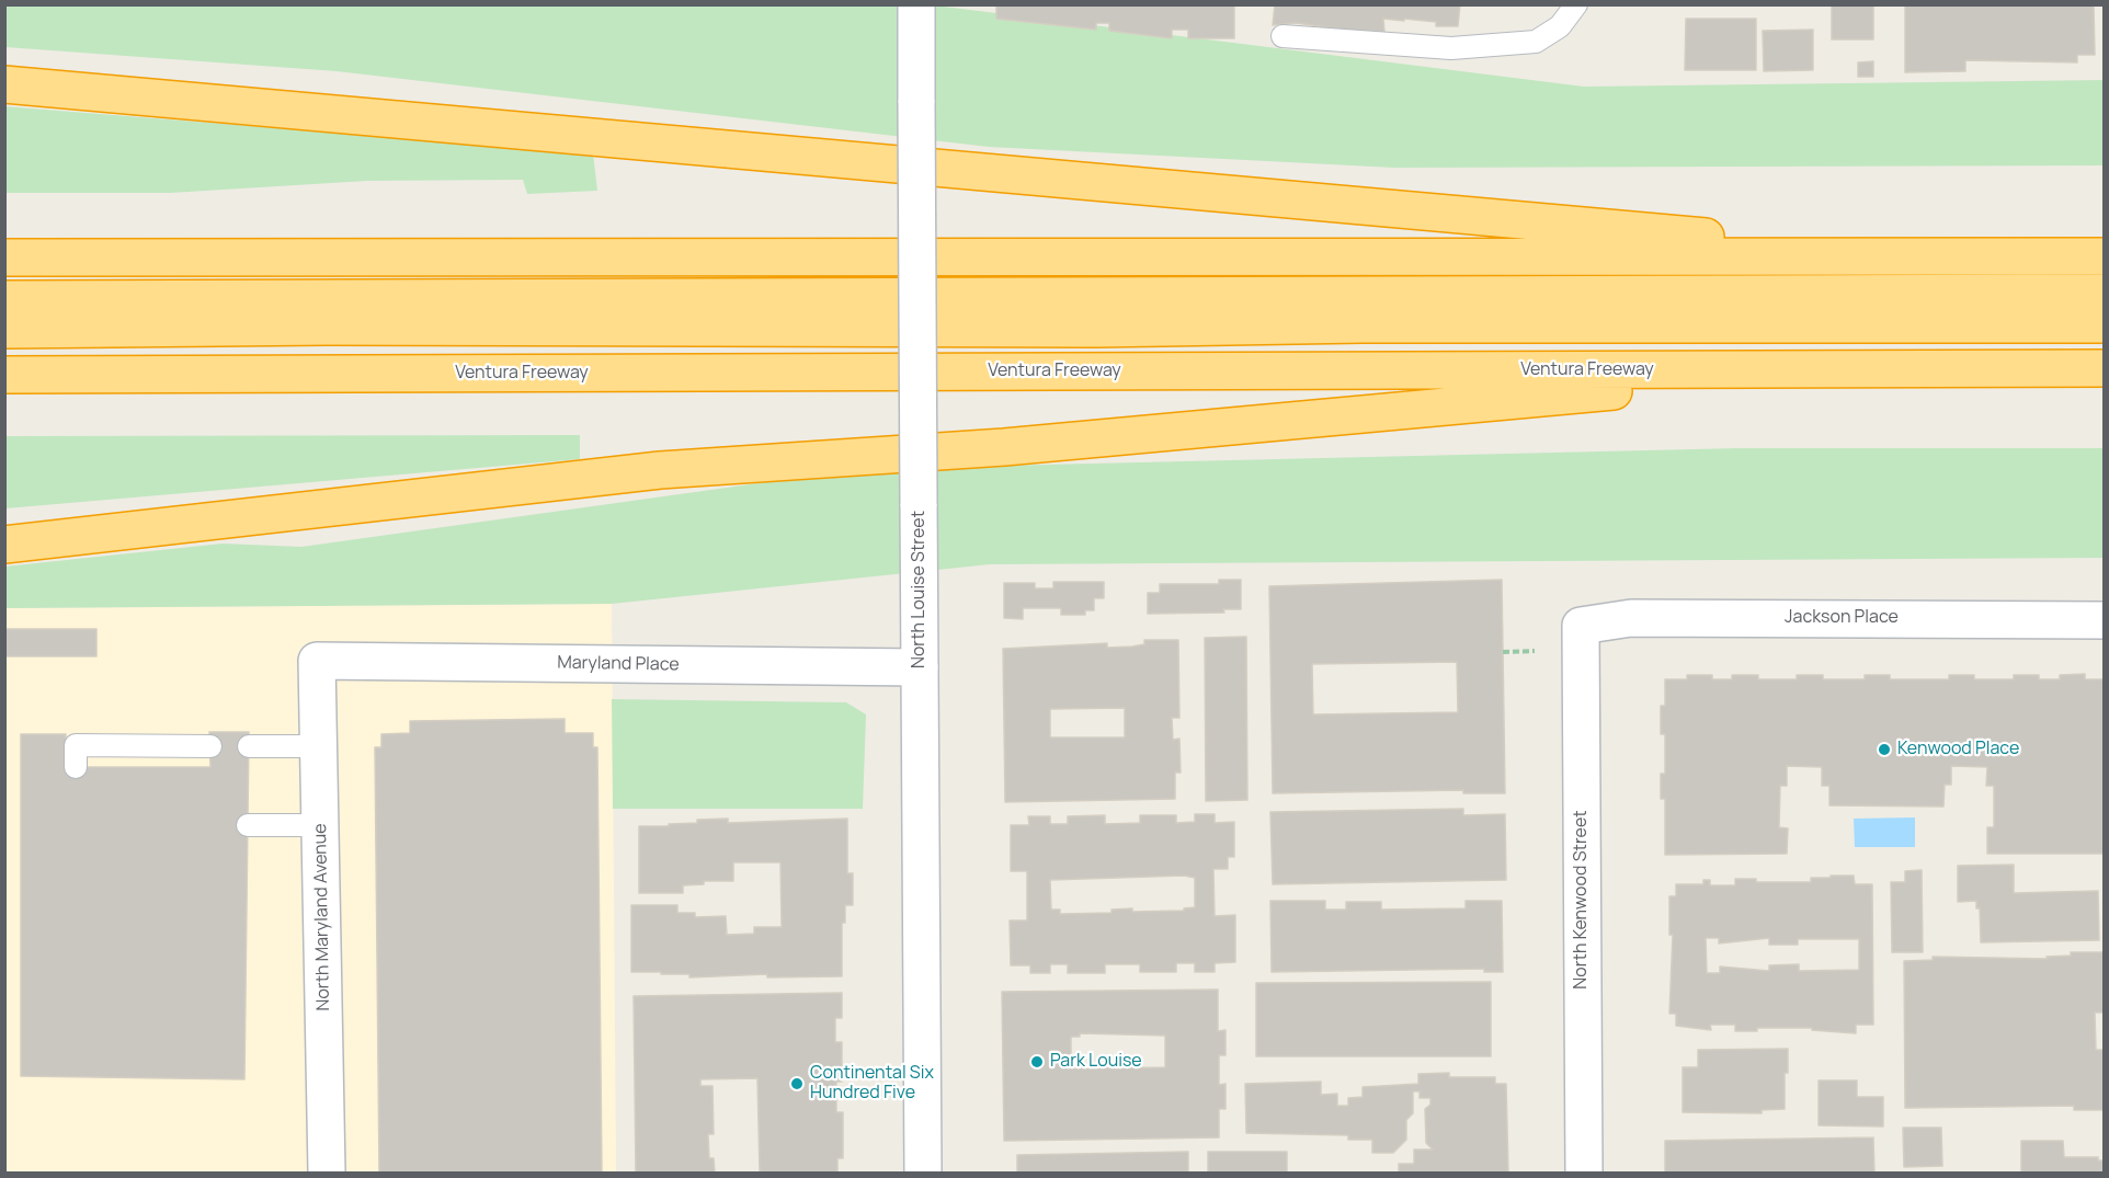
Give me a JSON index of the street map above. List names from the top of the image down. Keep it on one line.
{"streets":{"highway":["Ventura Freeway"],"street":["North Louise Street","Jackson Place","Maryland Place","North Kenwood Street","North Maryland Avenue"]},"crossings":[["North Louise Street","Maryland Place"],["Jackson Place","North Kenwood Street"],["Maryland Place","North Maryland Avenue"]],"places":["Kenwood Place","Park Louise","Continental Six Hundred Five"]}
